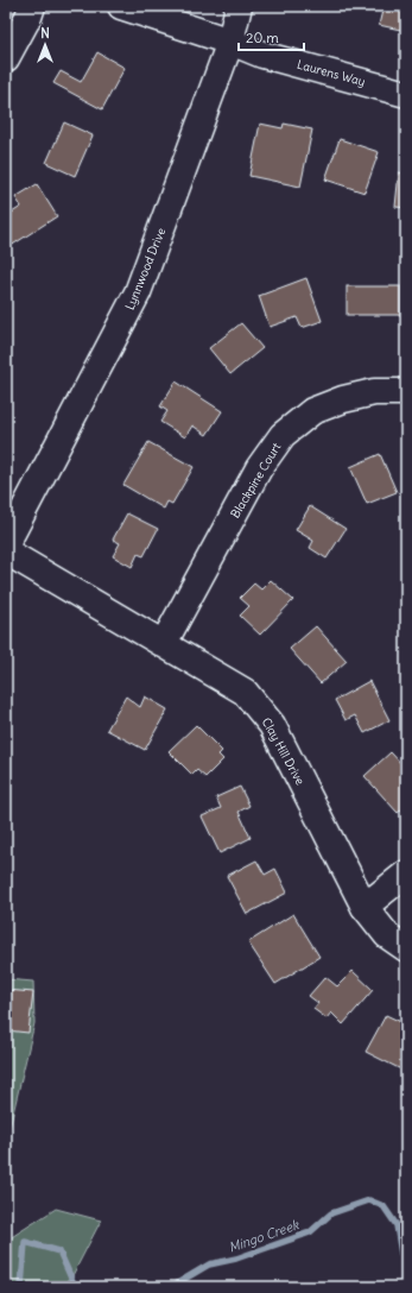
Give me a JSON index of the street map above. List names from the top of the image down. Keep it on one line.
{"streets":{"street":["Laurens Way","Lynnwood Drive","Blackpine Court","Clay Hill Drive"]},"crossings":[["Laurens Way","Lynnwood Drive"],["Blackpine Court","Clay Hill Drive"]],"water":["Mingo Creek"],"scale_bar":"20 m","north":"top"}
